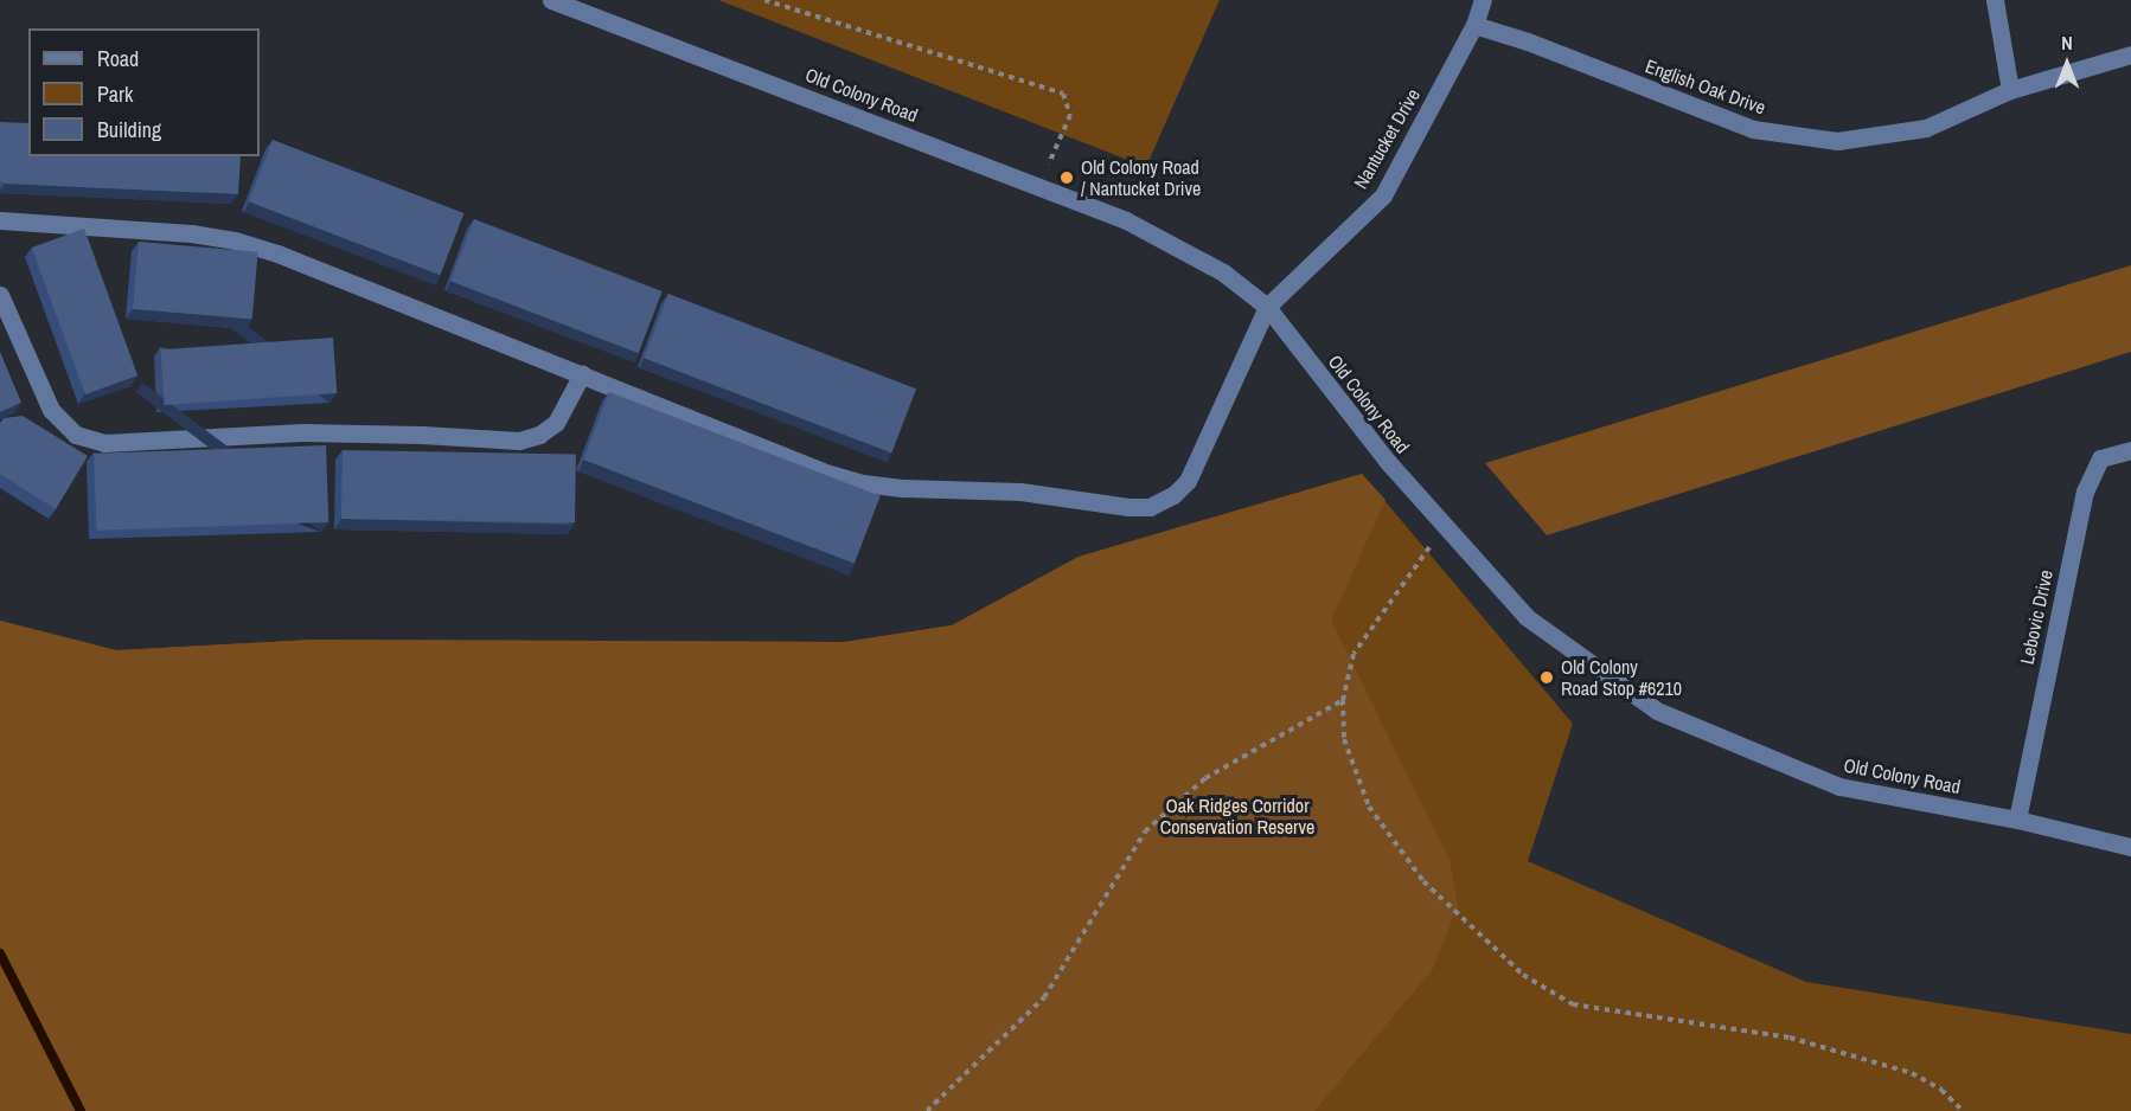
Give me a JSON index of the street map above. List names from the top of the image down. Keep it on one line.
{"streets":{"street":["English Oak Drive","Old Colony Road","Nantucket Drive","Lebovic Drive"]},"crossings":[["English Oak Drive","Nantucket Drive"],["Old Colony Road","Nantucket Drive"],["Old Colony Road","Lebovic Drive"]],"parks":["Oak Ridges Corridor Conservation Reserve"],"places":["Old Colony Road / Nantucket Drive","Old Colony Road Stop #6210"],"legend":["Road","Park","Building"],"north":"top"}
